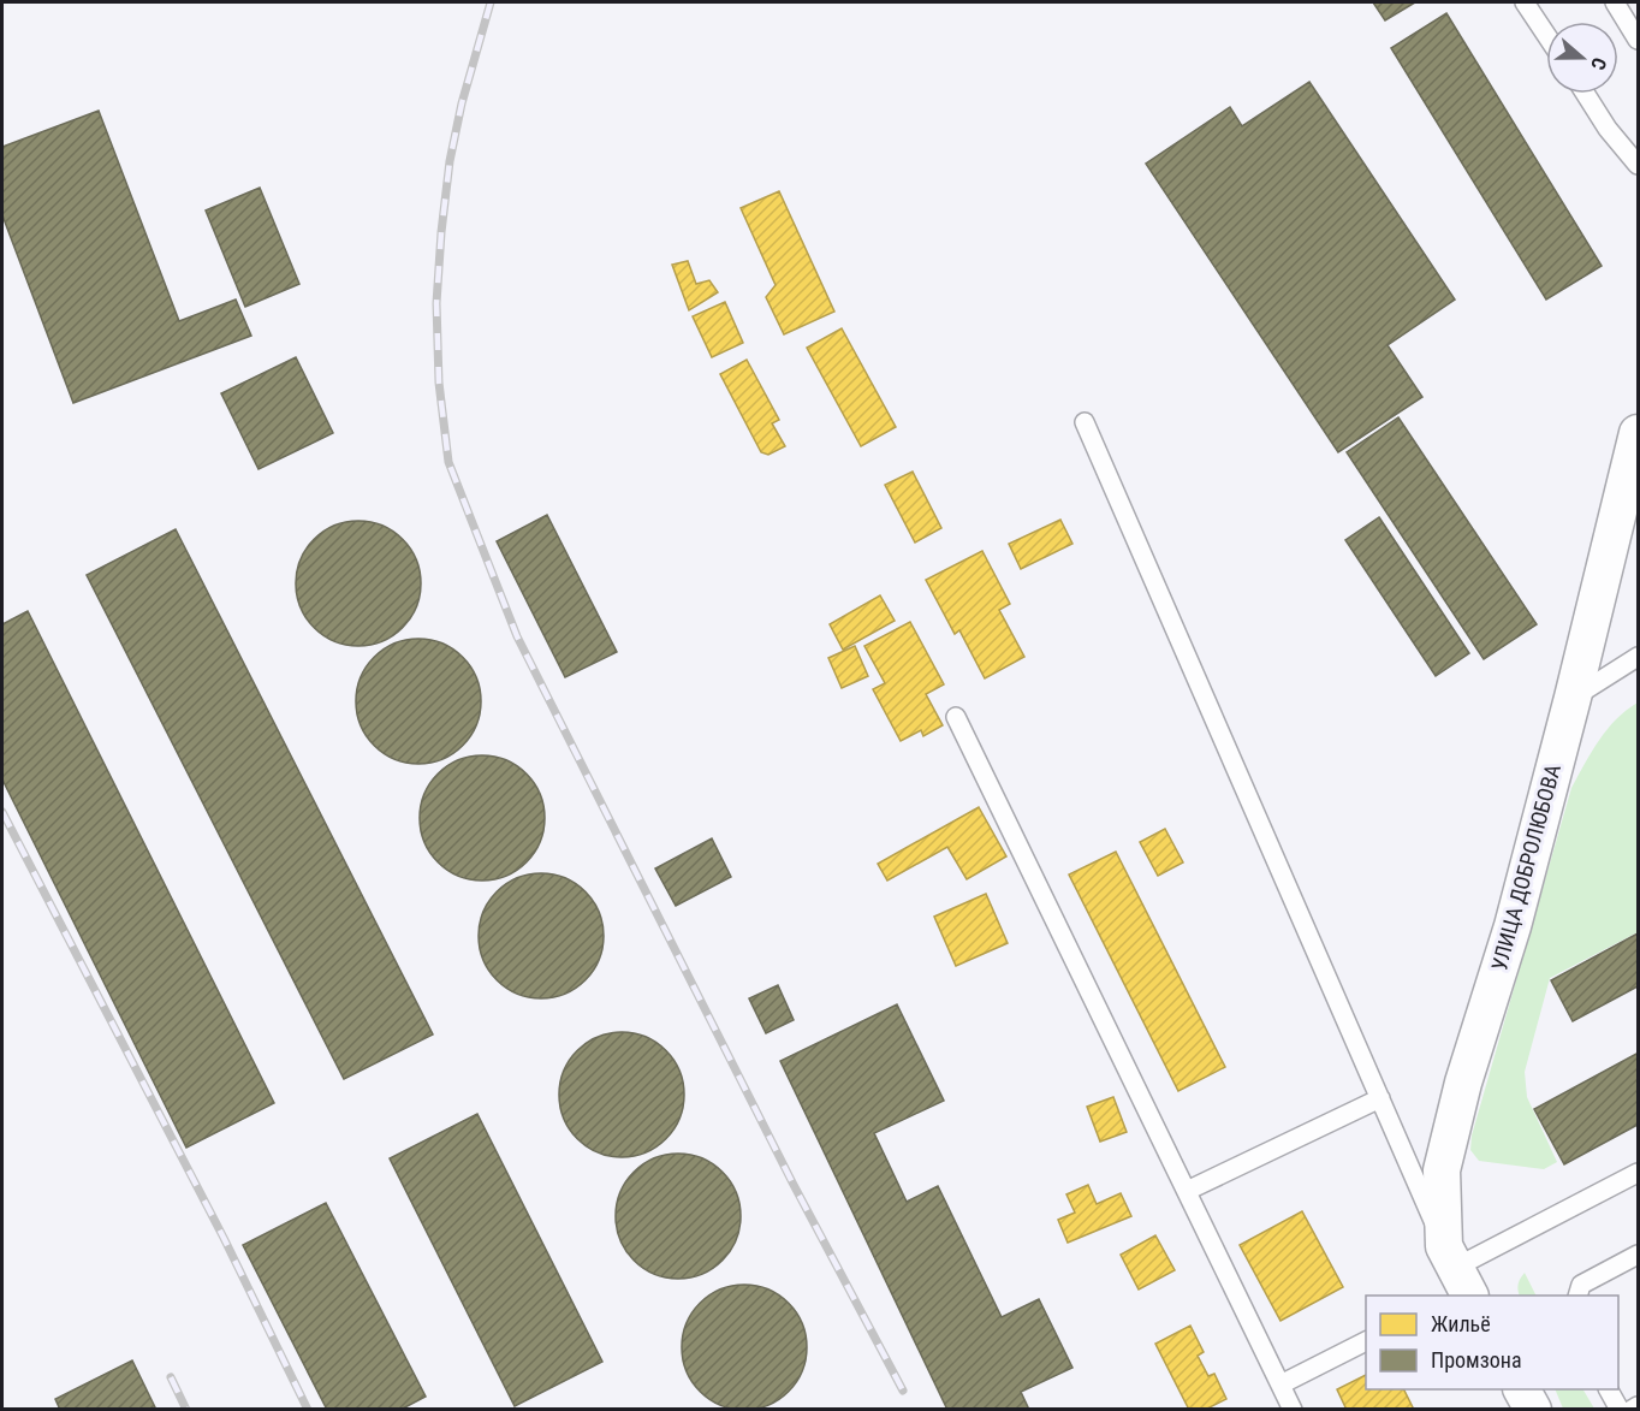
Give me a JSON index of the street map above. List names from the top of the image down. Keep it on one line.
{"streets":{"street":["УЛИЦА ДОБРОЛЮБОВА"]},"legend":["Жильё","Промзона"],"north":"right"}
